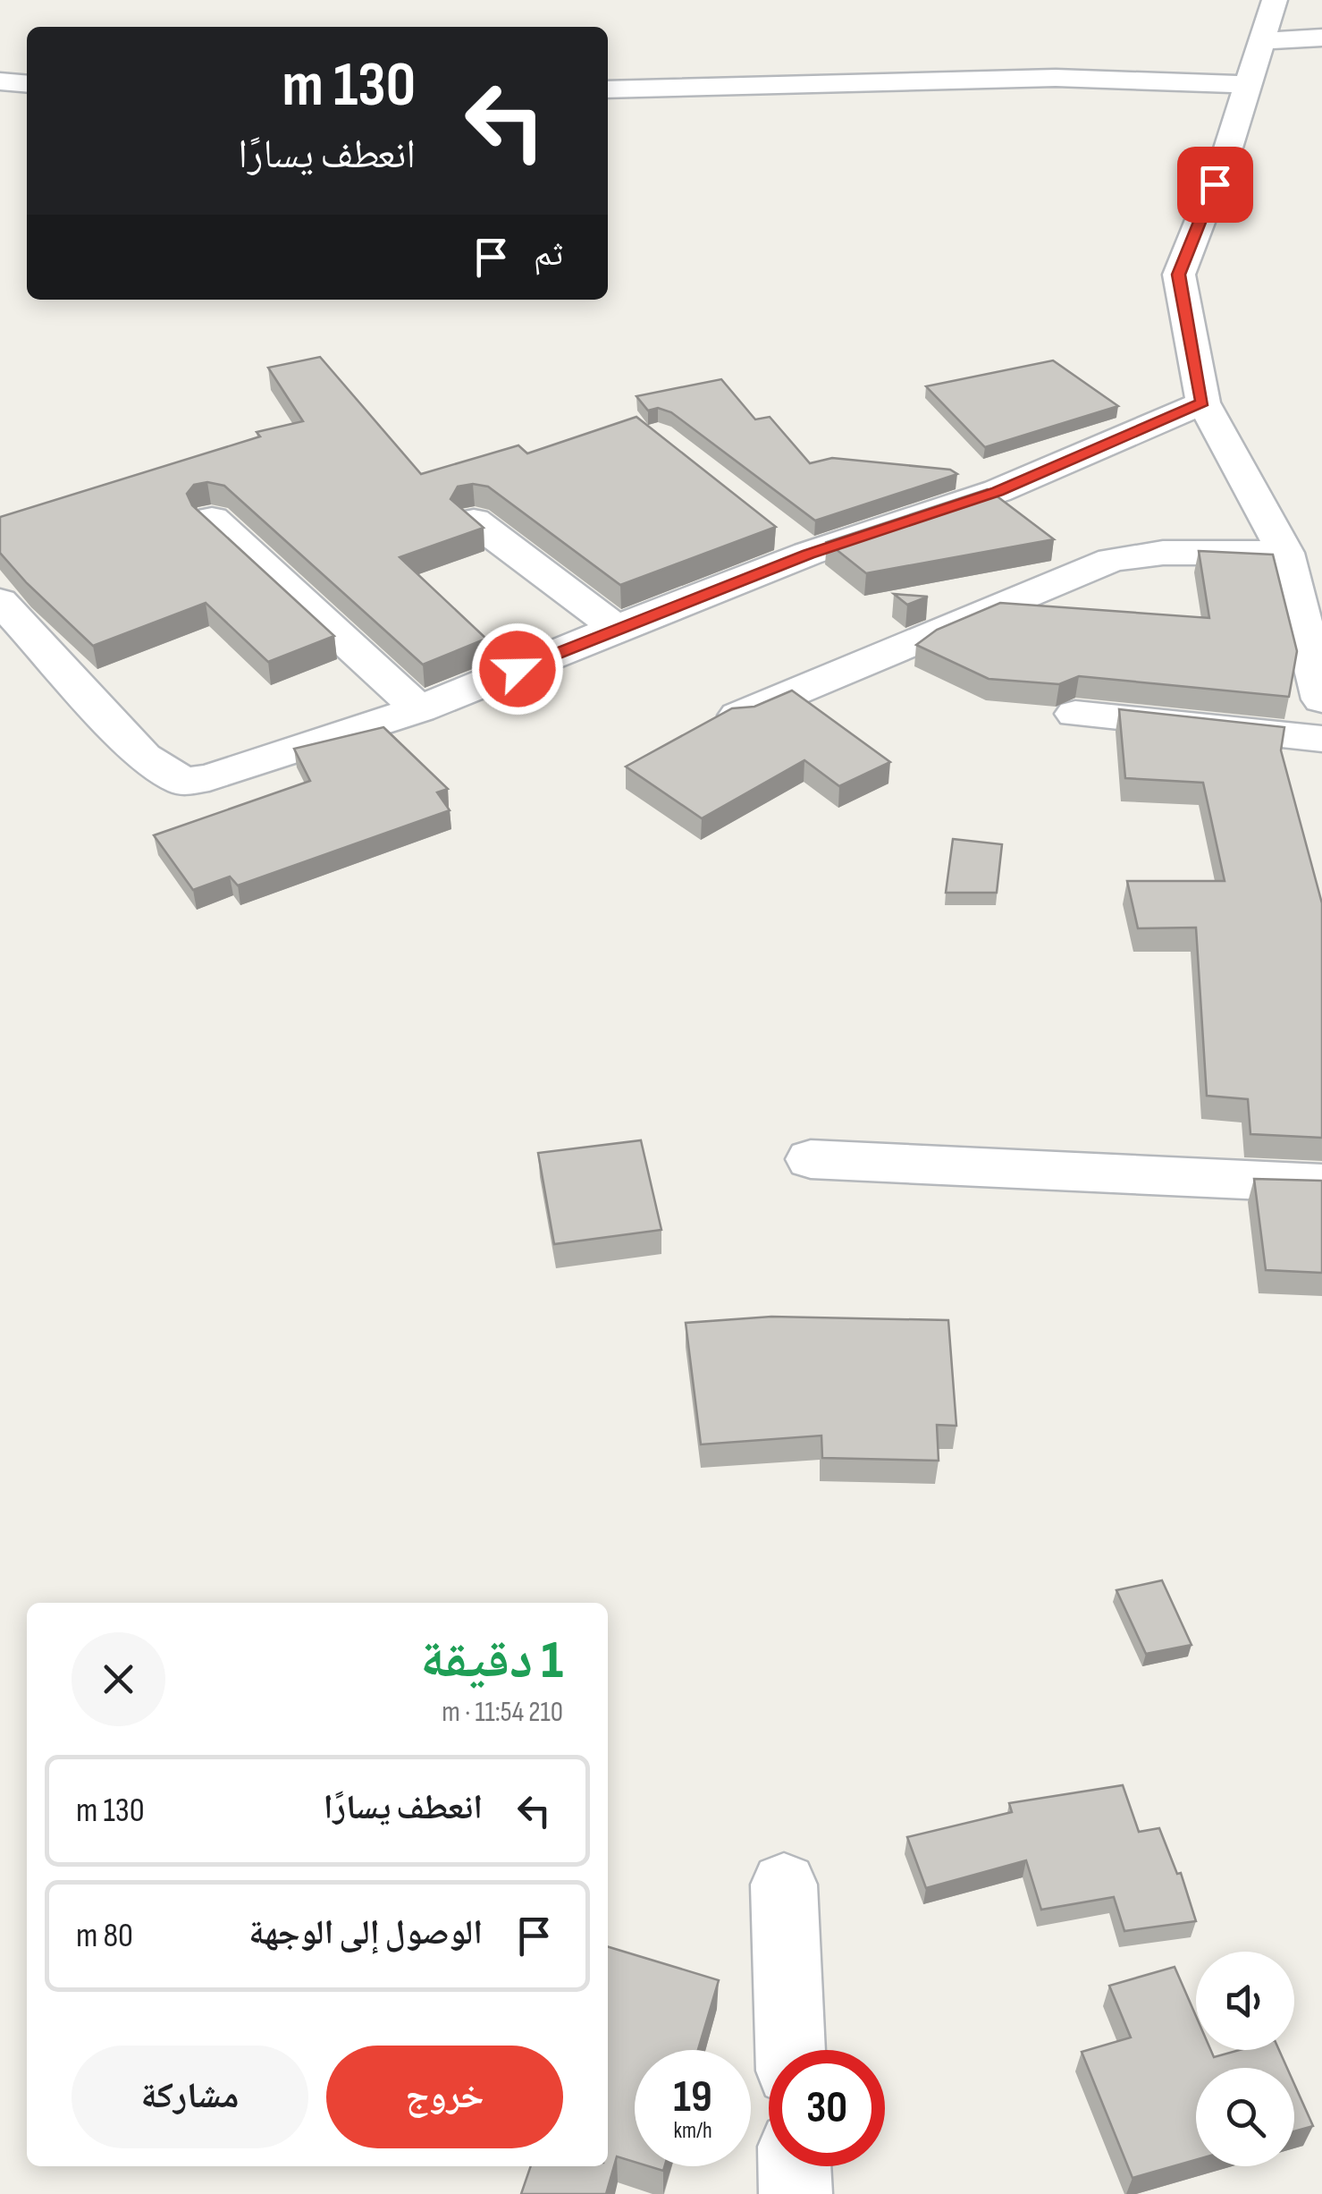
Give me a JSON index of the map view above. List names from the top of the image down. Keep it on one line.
{"page":{"turn":["130 m","انعطف يسارًا"],"then":"ثم","heading":["1 دقيقة","210 m · 11:54"],"list":[{"name":"انعطف يسارًا","value":"130 m"},{"name":"الوصول إلى الوجهة","value":"80 m"}],"buttons":["خروج","مشاركة"],"speed":"19 km/h","limit":"30"}}
